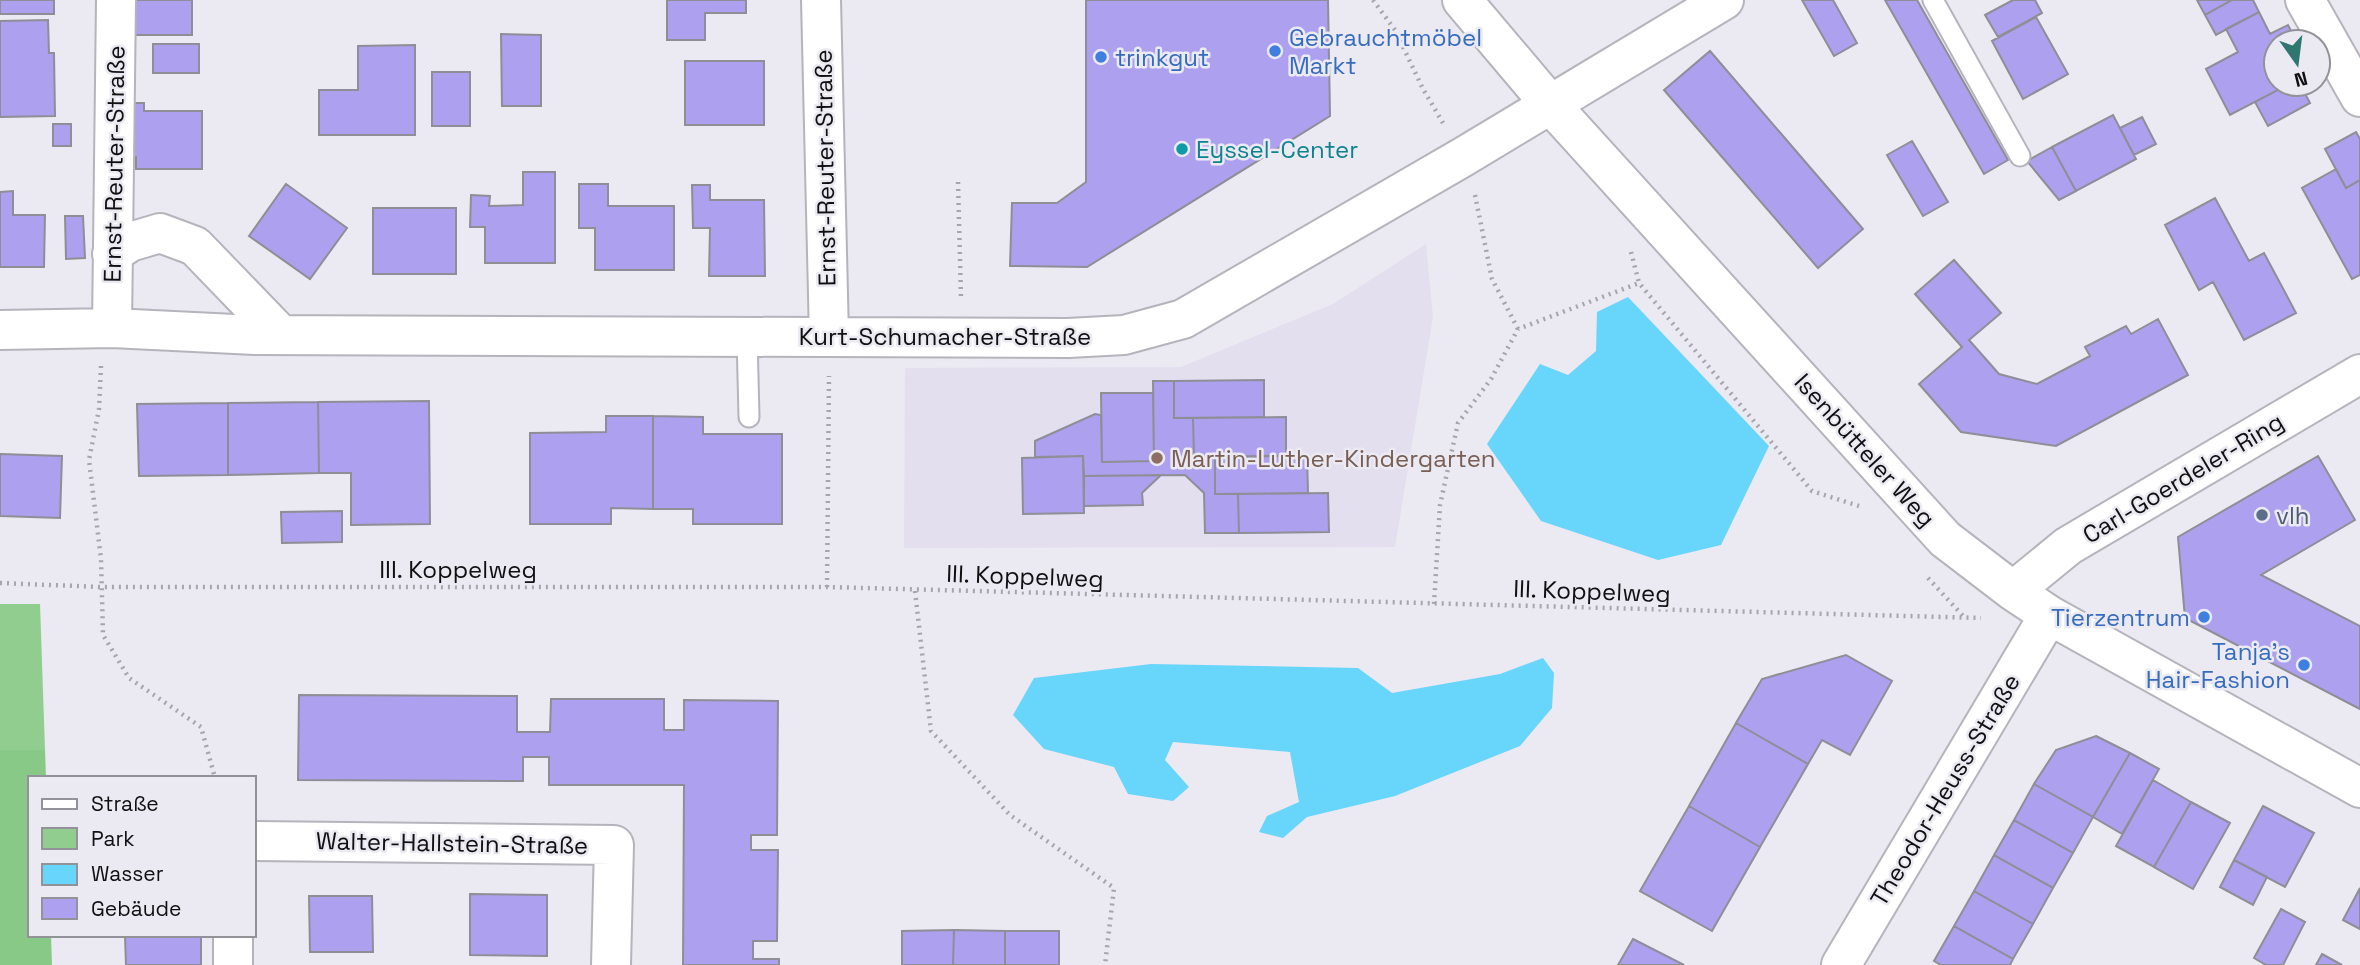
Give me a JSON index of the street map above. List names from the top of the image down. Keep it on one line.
{"streets":{"street":["Ernst-Reuter-Straße","Kurt-Schumacher-Straße","Isenbütteler Weg","Carl-Goerdeler-Ring","Theodor-Heuss-Straße","Walter-Hallstein-Straße"],"path":["III. Koppelweg"]},"crossings":[["Ernst-Reuter-Straße","Kurt-Schumacher-Straße"],["Kurt-Schumacher-Straße","Isenbütteler Weg"],["Isenbütteler Weg","Carl-Goerdeler-Ring"],["Isenbütteler Weg","III. Koppelweg"],["Isenbütteler Weg","Theodor-Heuss-Straße"],["III. Koppelweg","Theodor-Heuss-Straße"]],"places":["Gebrauchtmöbel Markt","trinkgut","Eyssel-Center","Martin-Luther-Kindergarten","vlh","Tierzentrum","Tanja's Hair-Fashion"],"legend":["Straße","Park","Wasser","Gebäude"],"north":"bottom"}
